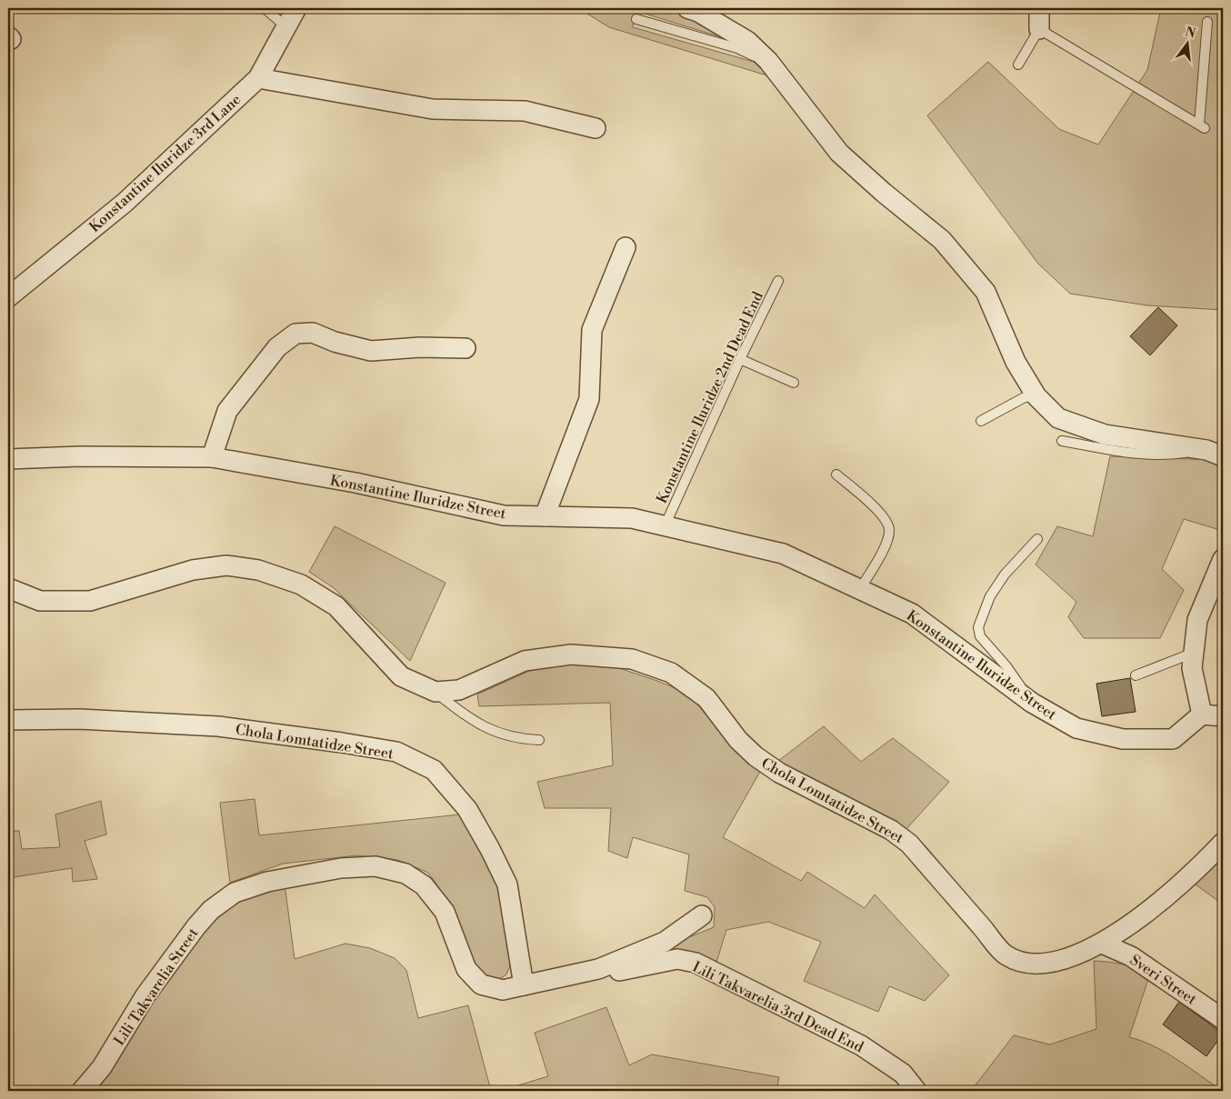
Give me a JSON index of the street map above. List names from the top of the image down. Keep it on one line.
{"streets":{"street":["Konstantine Iluridze 3rd Lane","Konstantine Iluridze Street","Chola Lomtatidze Street","Sveri Street","Lili Takvarelia Street","Lili Takvarelia 3rd Dead End"],"lane":["Konstantine Iluridze 2nd Dead End"]},"crossings":[["Konstantine Iluridze 2nd Dead End","Konstantine Iluridze Street"],["Chola Lomtatidze Street","Sveri Street"],["Chola Lomtatidze Street","Lili Takvarelia Street"],["Lili Takvarelia Street","Lili Takvarelia 3rd Dead End"]],"north":"top"}
